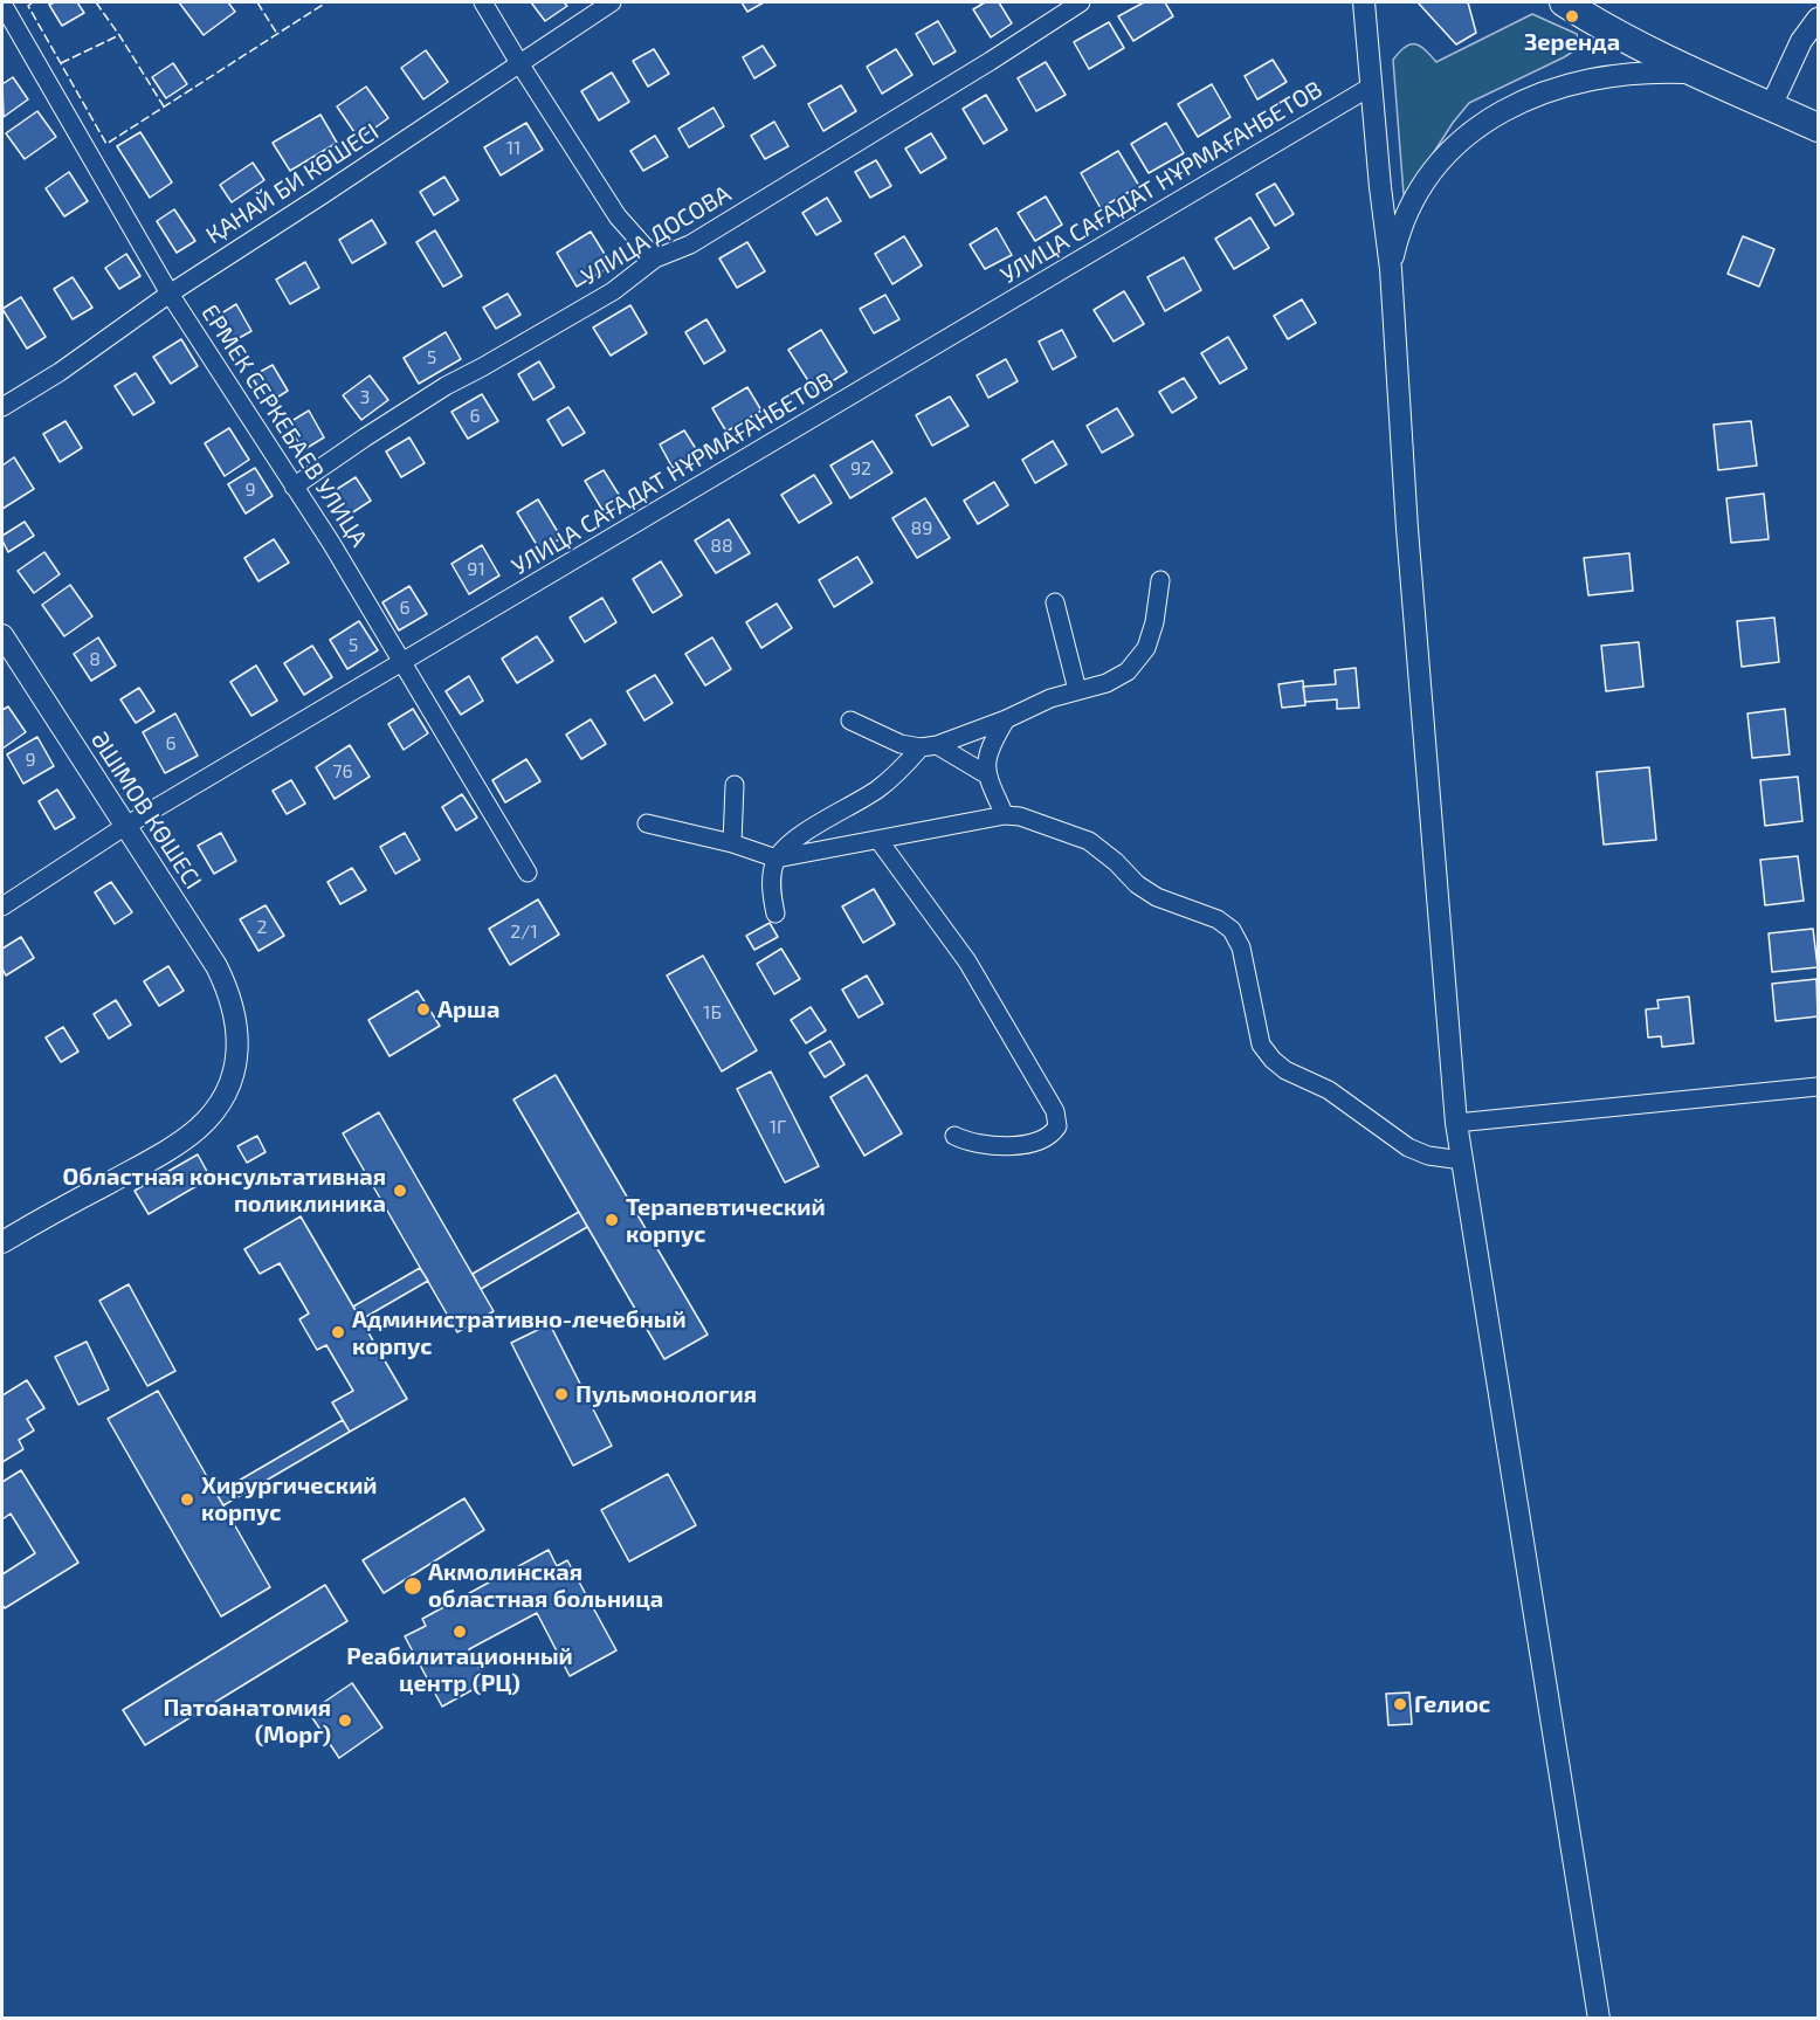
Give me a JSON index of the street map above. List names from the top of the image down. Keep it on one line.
{"streets":{"street":["УЛИЦА САҒАДАТ НҰРМАҒАНБЕТОВ","ҚАНАЙ БИ КӨШЕСІ","УЛИЦА ДОСОВА","ЕРМЕК СЕРКЕБАЕВ УЛИЦА","ӘШІМОВ КӨШЕСІ"]},"crossings":[["УЛИЦА САҒАДАТ НҰРМАҒАНБЕТОВ","ЕРМЕК СЕРКЕБАЕВ УЛИЦА"],["УЛИЦА САҒАДАТ НҰРМАҒАНБЕТОВ","ӘШІМОВ КӨШЕСІ"],["ҚАНАЙ БИ КӨШЕСІ","ЕРМЕК СЕРКЕБАЕВ УЛИЦА"],["УЛИЦА ДОСОВА","ЕРМЕК СЕРКЕБАЕВ УЛИЦА"]],"places":["Зеренда","Арша","Областная консультативная поликлиника","Терапевтический корпус","Административно-лечебный корпус","Пульмонология","Хирургический корпус","Акмолинская областная больница","Реабилитационный центр (РЦ)","Гелиос","Патоанатомия (Морг)"],"house_numbers":["11","5","3","6","92","9","89","88","91","6","5","8","6","9","76","2","2/1","1Б","1Г"]}
